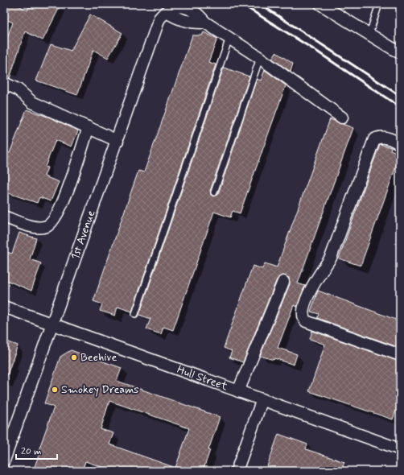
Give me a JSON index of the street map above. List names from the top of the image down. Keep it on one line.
{"streets":{"street":["1st Avenue","Hull Street"]},"crossings":[["1st Avenue","Hull Street"]],"places":["Beehive","Smokey Dreams"],"scale_bar":"20 m"}
